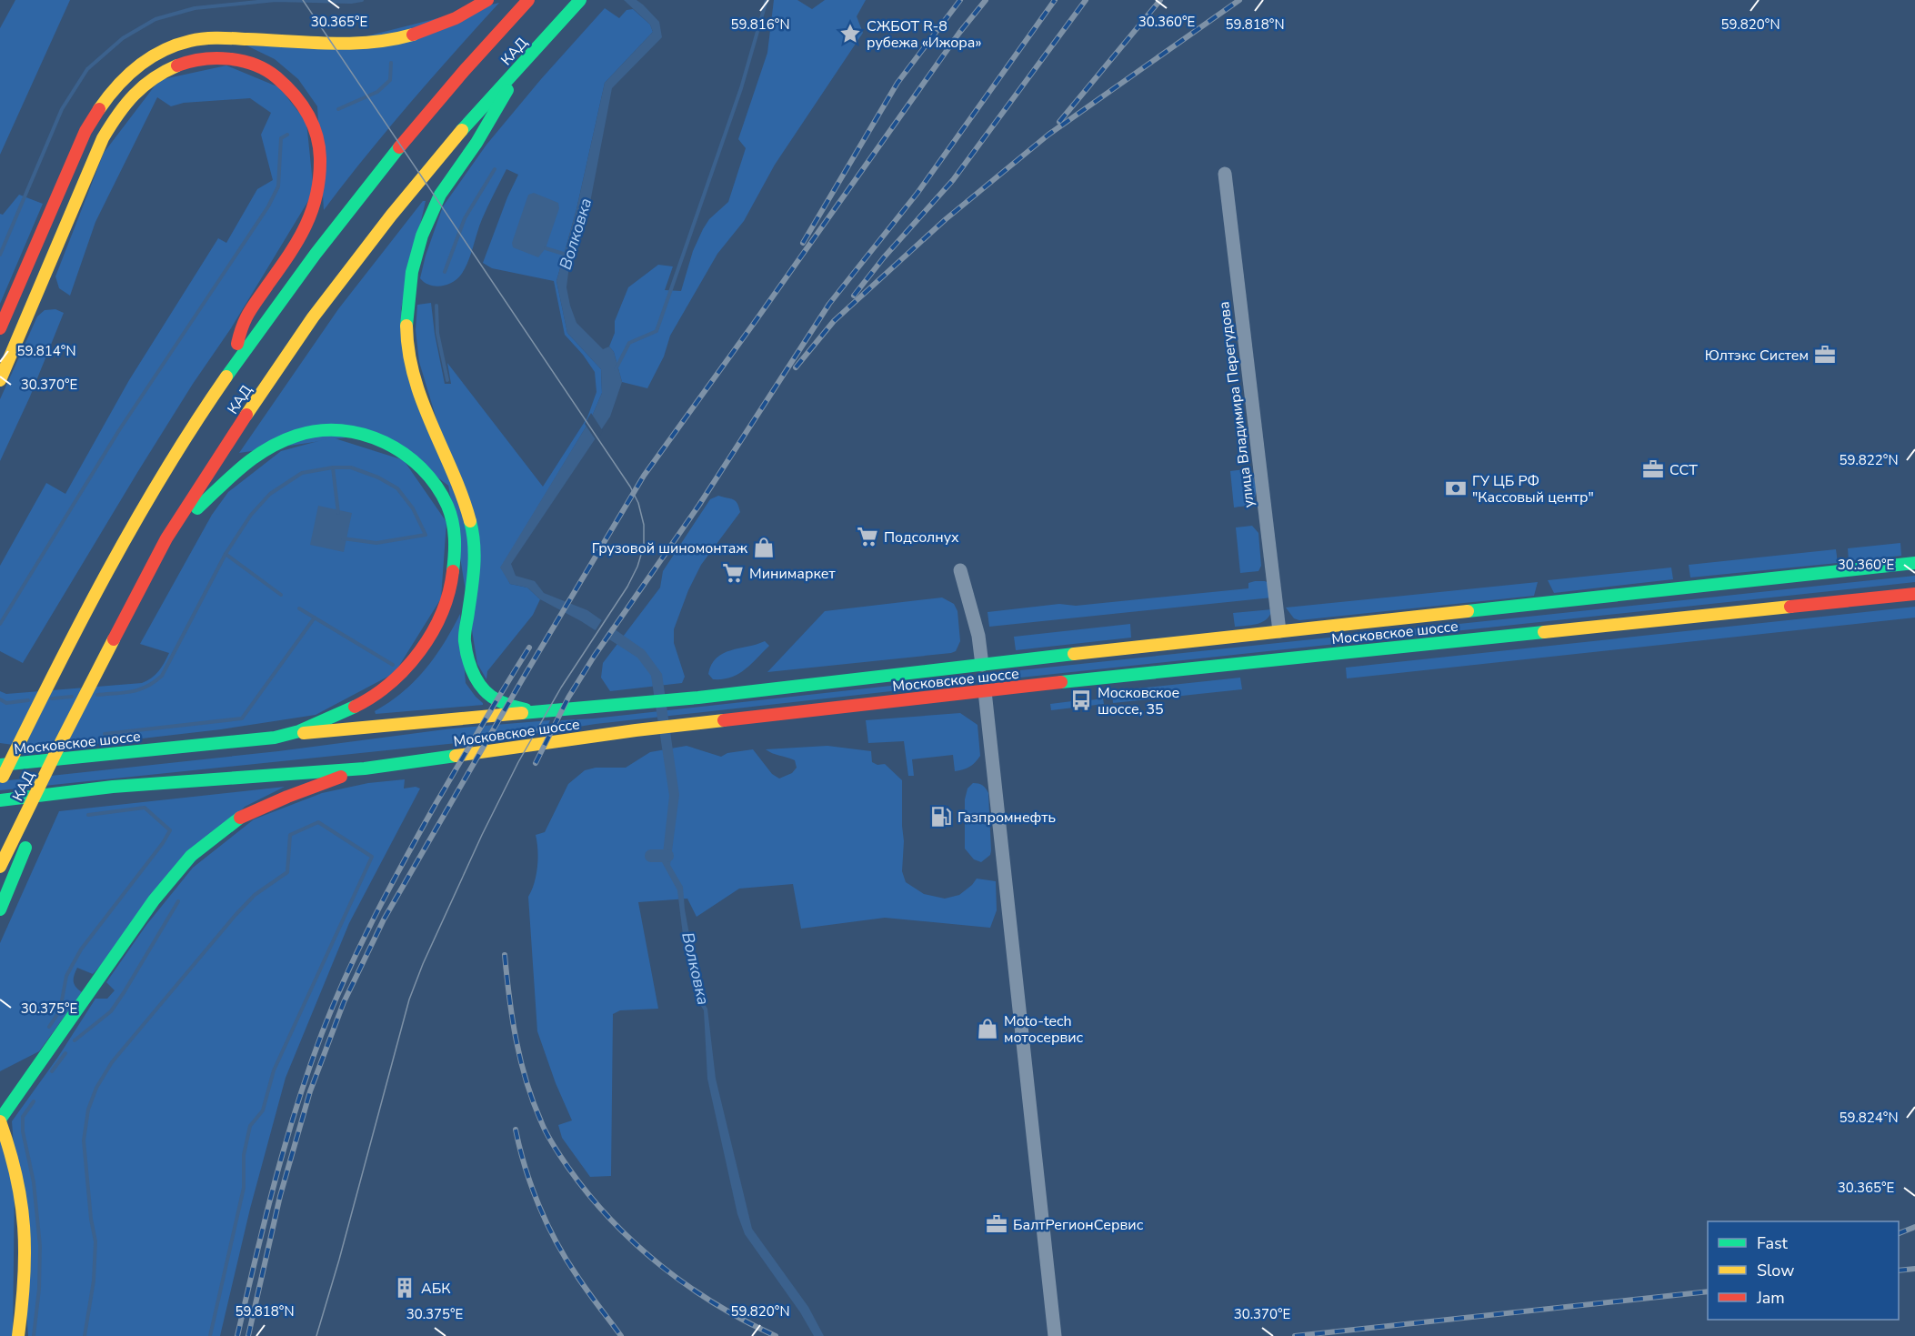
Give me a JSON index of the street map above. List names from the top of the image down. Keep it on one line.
{"streets":{"main road":["КАД","Московское шоссе"],"street":["улица Владимира Перегудова"]},"crossings":[["улица Владимира Перегудова","Московское шоссе"]],"water":["Волковка"],"places":{"place":["СЖБОТ R-8 рубежа «Ижора»"],"office":["Юлтэкс Систем","ССТ","БалтРегионСервис"],"bank":["ГУ ЦБ РФ \"Кассовый центр\""],"supermarket":["Подсолнух","Минимаркет"],"shop":["Грузовой шиномонтаж","Moto-tech мотосервис"],"bus stop":["Московское шоссе, 35"],"fuel station":["Газпромнефть"],"building":["АБК"]},"legend":["Fast","Slow","Jam"],"coordinates":["30.365°E","30.360°E","59.816°N","59.818°N","59.820°N","59.814°N","30.370°E","59.822°N","30.375°E","59.824°N"]}
